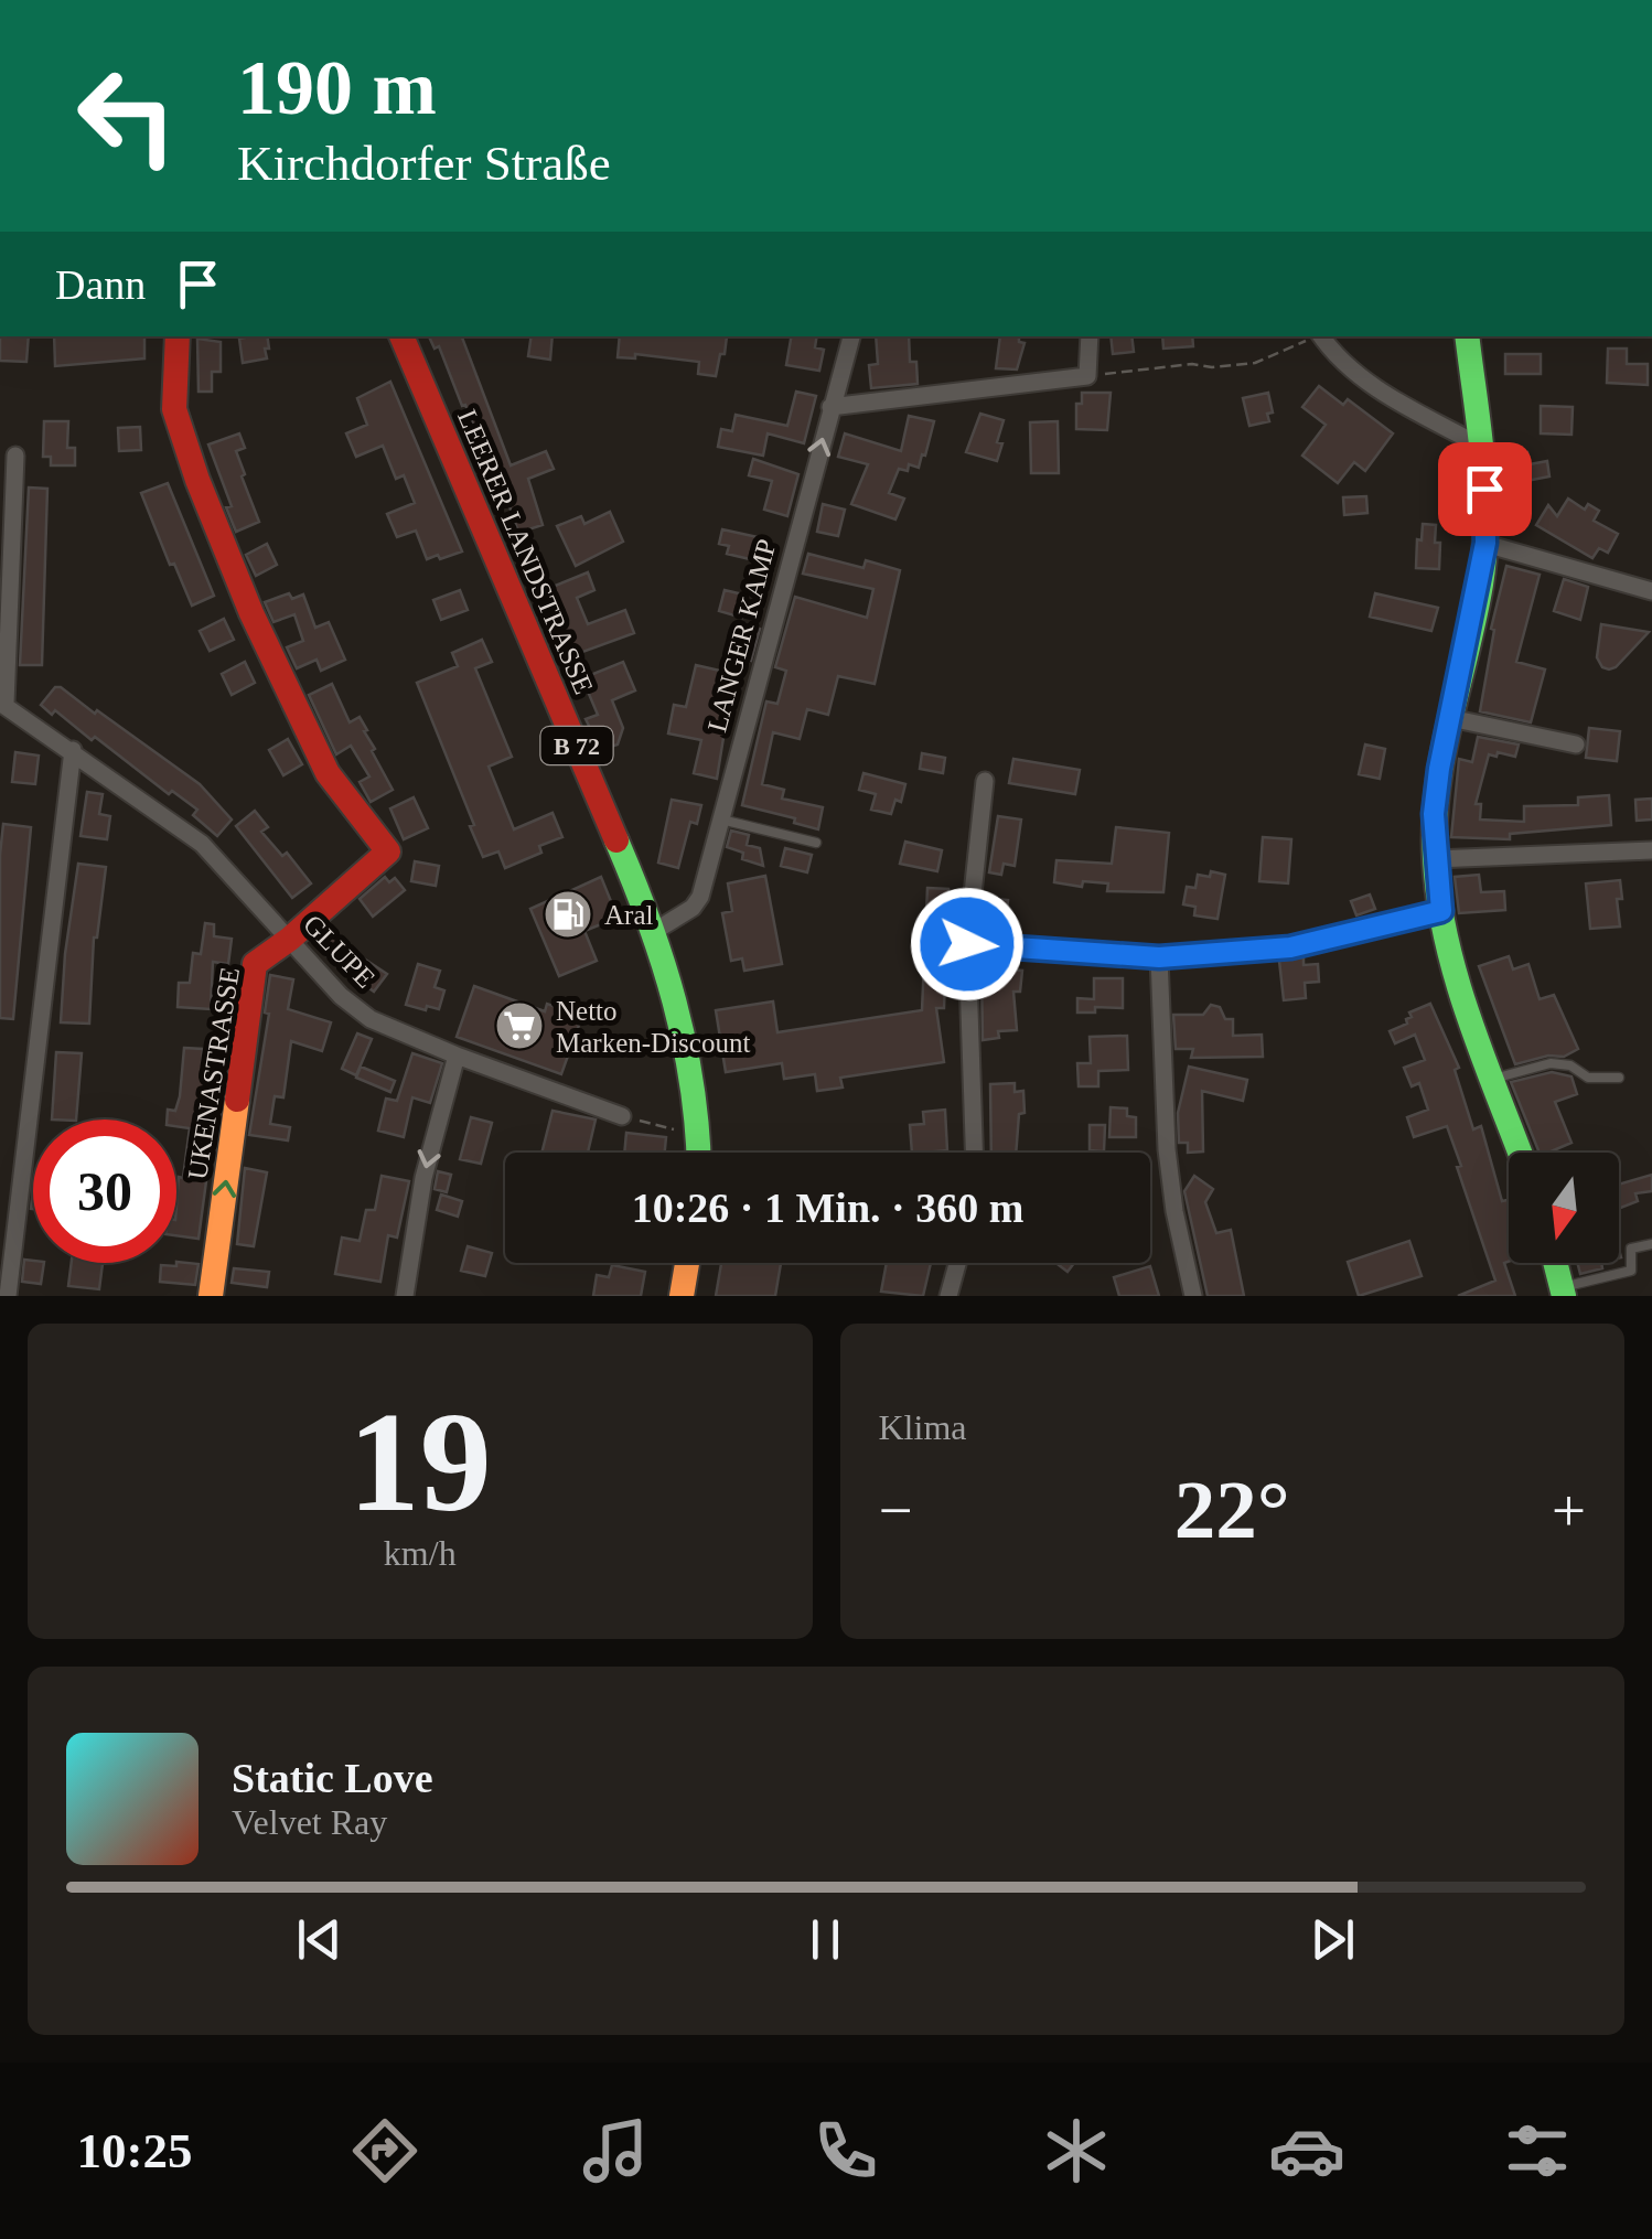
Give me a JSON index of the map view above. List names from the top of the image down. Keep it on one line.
{"streets":{"street":["LEERER LANDSTRASSE","LANGER KAMP","B 72","GLUPE","UKENASTRASSE"]},"crossings":[["LEERER LANDSTRASSE","LANGER KAMP"],["GLUPE","UKENASTRASSE"]],"one_way":["LANGER KAMP"],"places":{"fuel station":["Aral"],"supermarket":["Netto Marken-Discount"]},"north":"bottom","page":{"turn":["190 m","Kirchdorfer Straße"],"then":"Dann","limit":"30","trip":"10:26 · 1 Min. · 360 m","tile":[["19","km/h"],"Klima"],"heat":["−","22°","+"],"song":["Static Love","Velvet Ray"],"tabs":"10:25"}}
